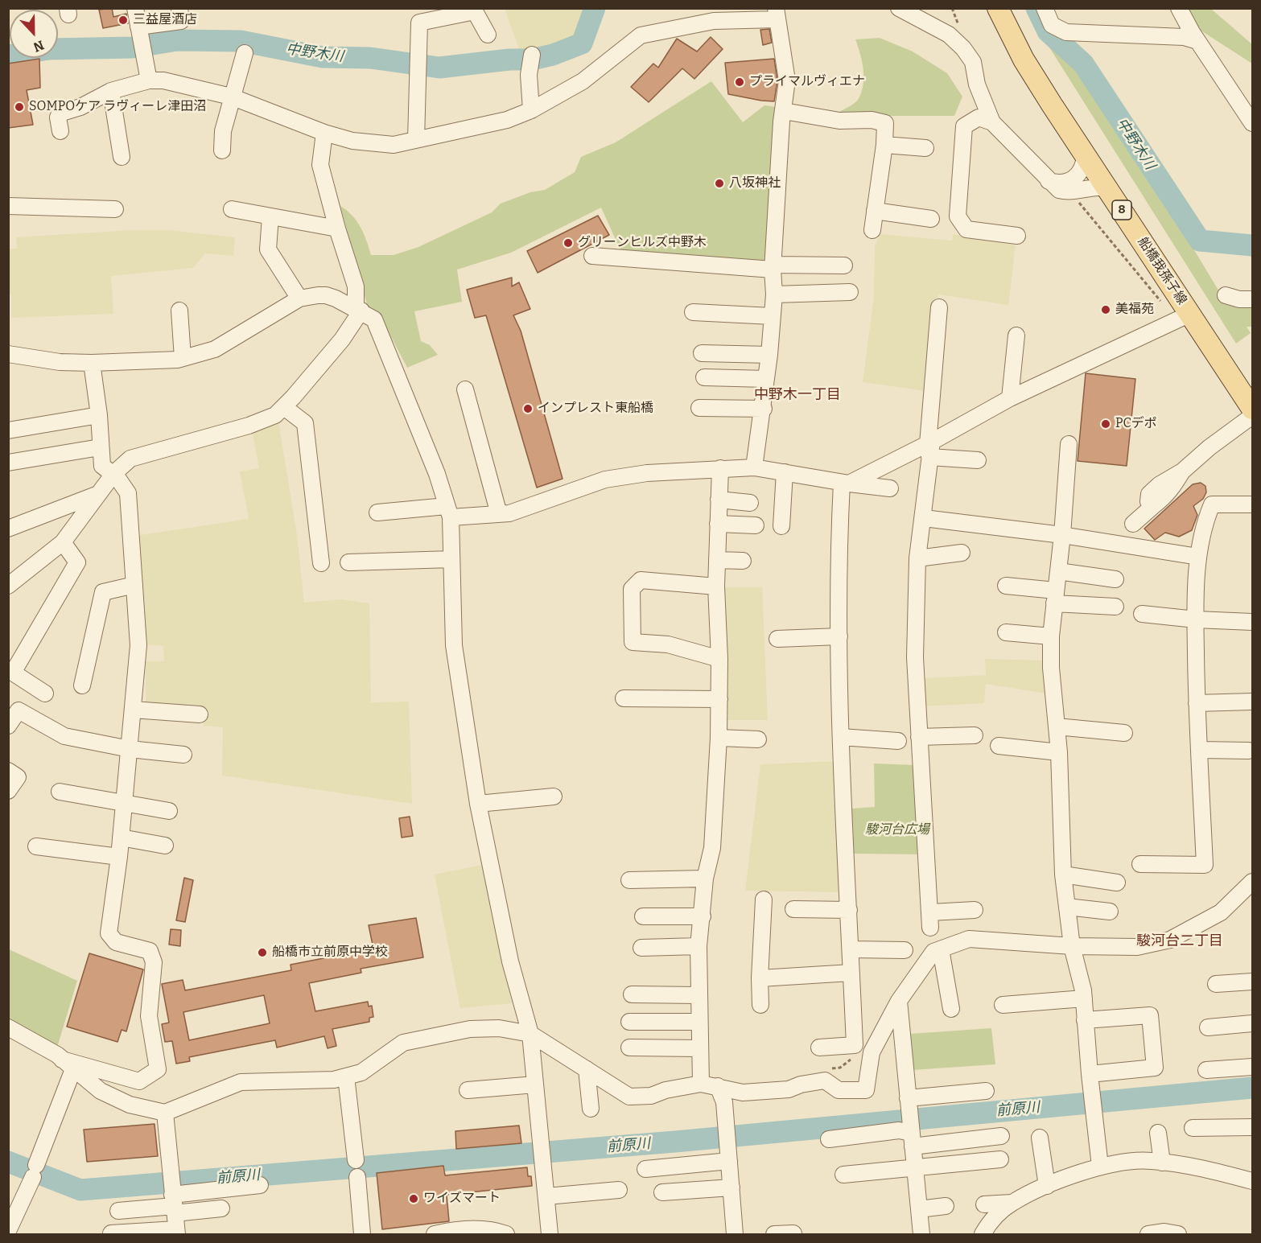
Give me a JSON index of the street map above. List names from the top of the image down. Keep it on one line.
{"streets":{"main road":["8","船橋我孫子線"]},"districts":["中野木一丁目","駿河台二丁目"],"water":["中野木川","前原川"],"parks":["駿河台広場"],"places":["三益屋酒店","プライマルヴィエナ","SOMPOケア ラヴィーレ津田沼","八坂神社","グリーンヒルズ中野木","美福苑","インプレスト東船橋","PCデポ","船橋市立前原中学校","ワイズマート"],"north":"bottom"}
